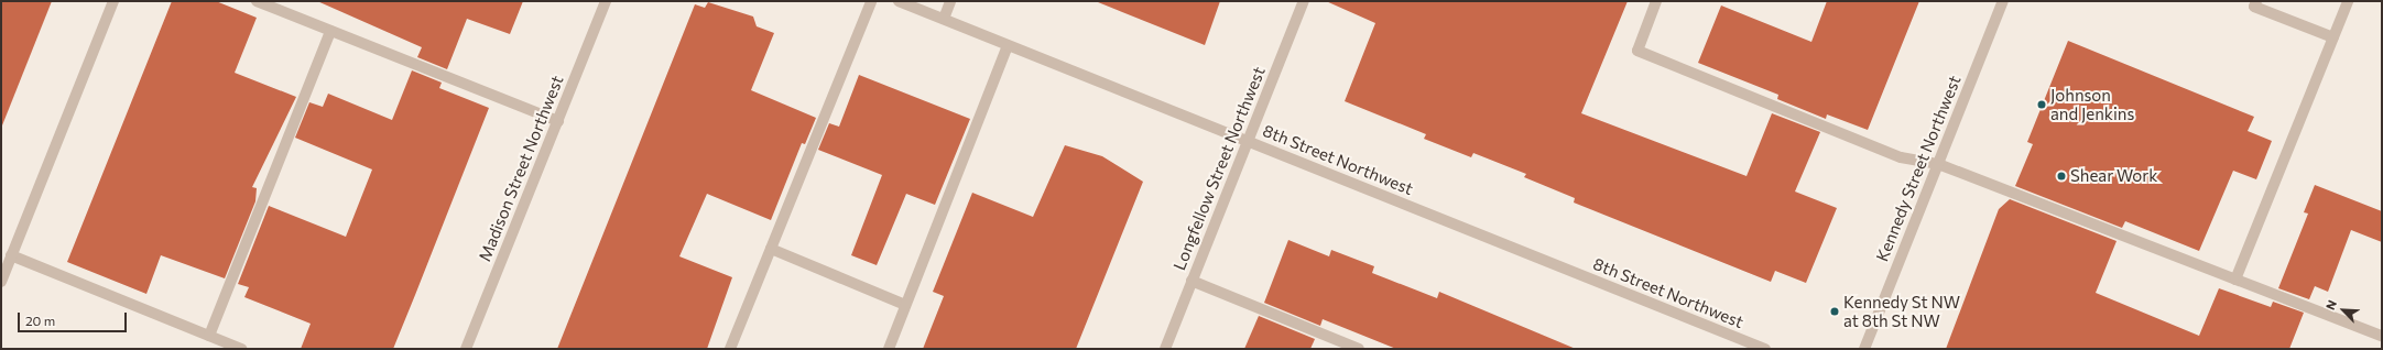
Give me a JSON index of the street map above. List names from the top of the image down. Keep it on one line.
{"streets":{"street":["8th Street Northwest","Madison Street Northwest","Longfellow Street Northwest","Kennedy Street Northwest"]},"crossings":[["8th Street Northwest","Longfellow Street Northwest"]],"places":["Johnson and Jenkins","Shear Work","Kennedy St NW at 8th St NW"],"scale_bar":"20 m","north":"top left"}
